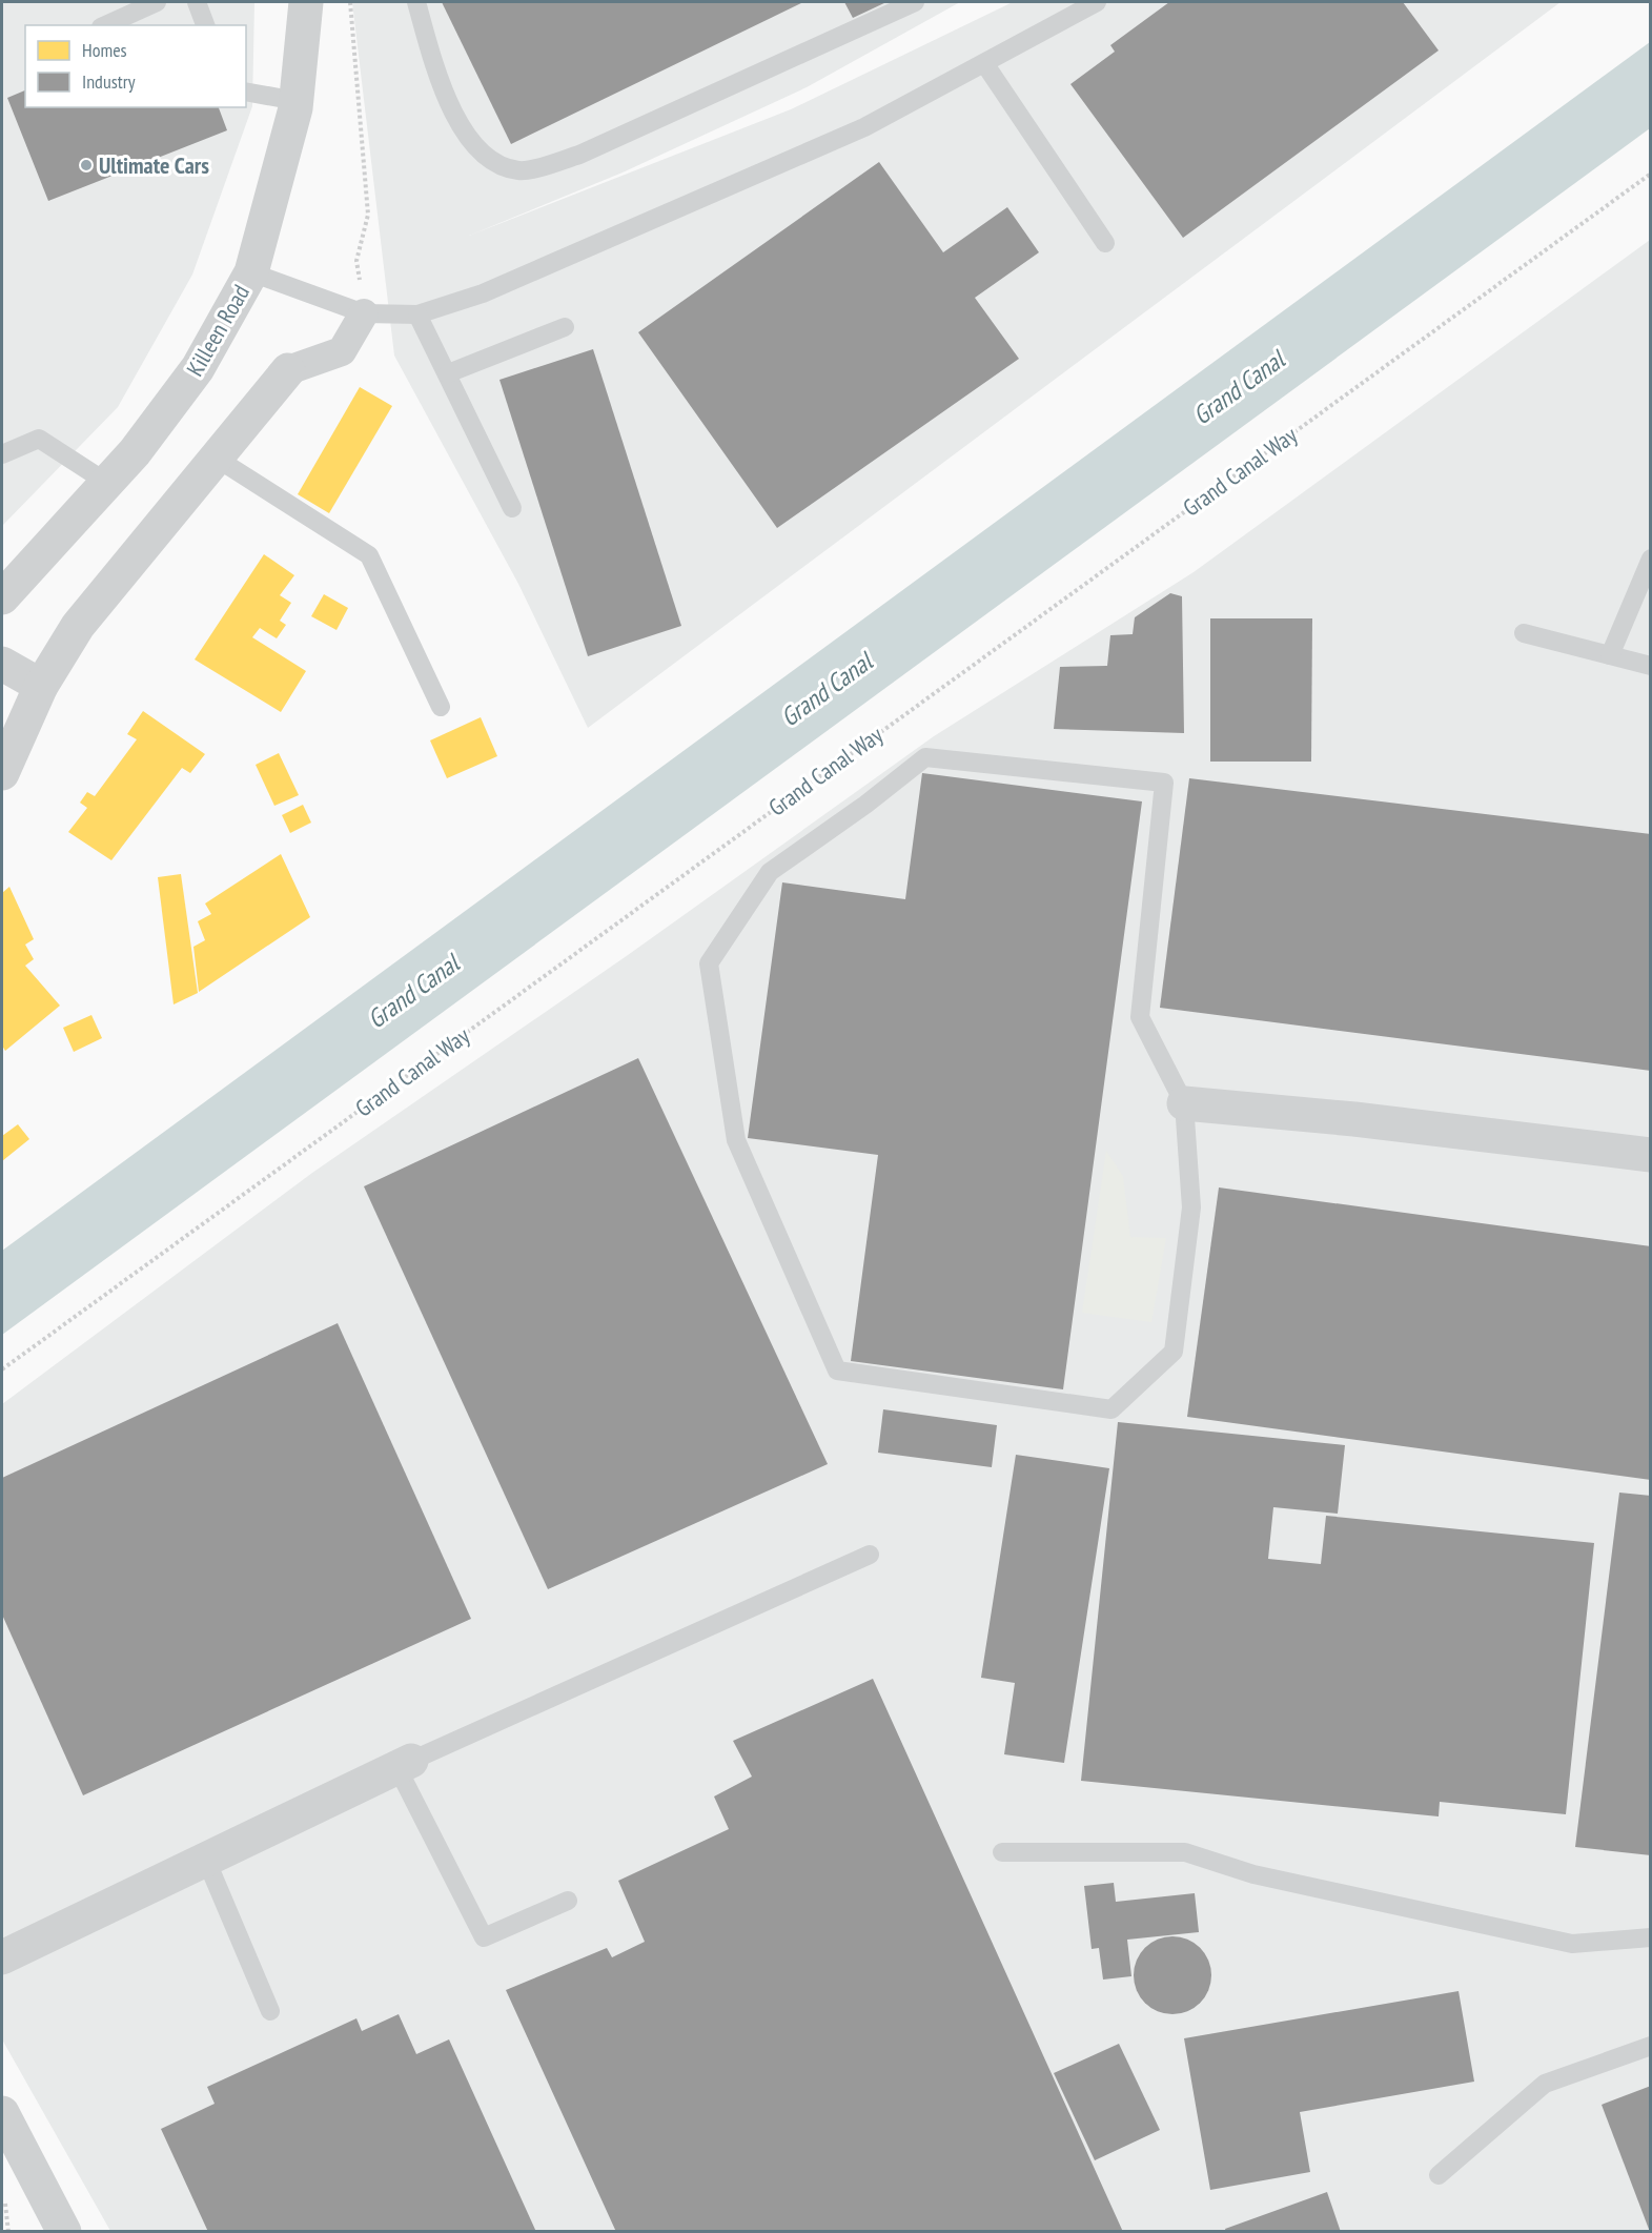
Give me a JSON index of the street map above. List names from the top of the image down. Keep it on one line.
{"streets":{"street":["Killeen Road"],"path":["Grand Canal Way"]},"water":["Grand Canal"],"places":["Ultimate Cars"],"legend":["Homes","Industry"]}
